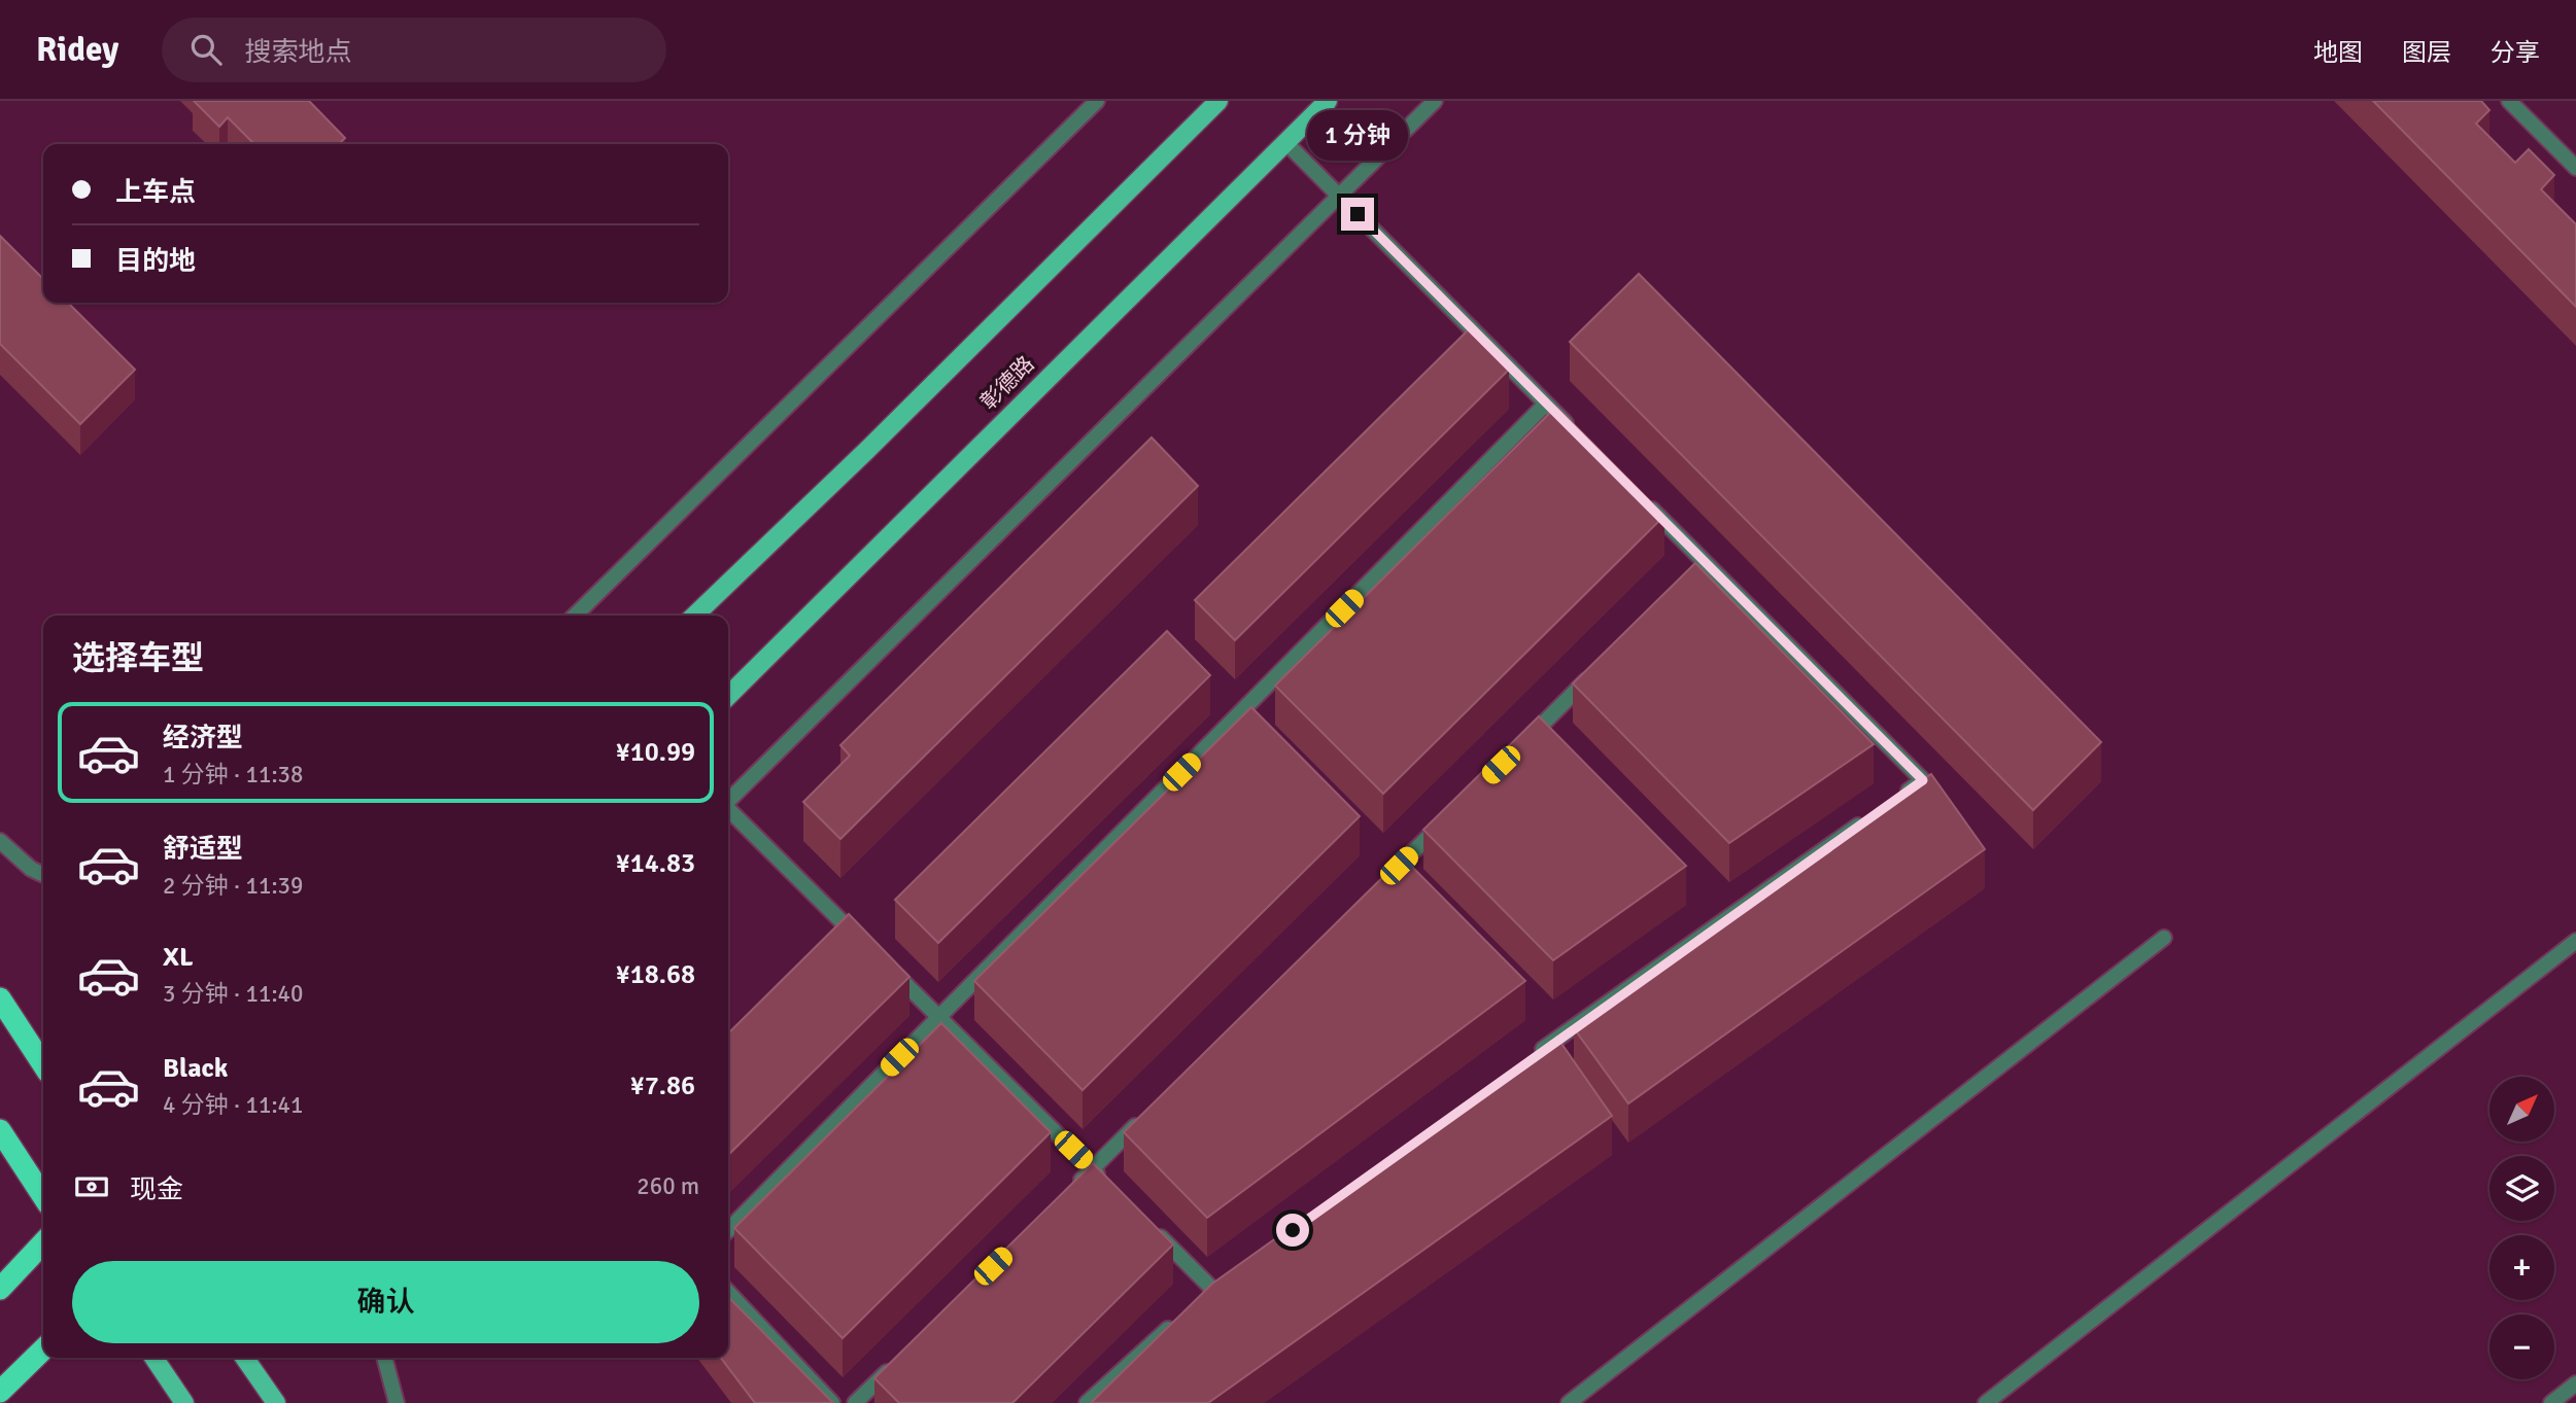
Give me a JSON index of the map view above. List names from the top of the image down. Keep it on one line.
{"streets":{"main road":["彰德路"]},"north":"top right","page":{"header":"Ridey","search":"搜索地点","nav":["地图","图层","分享"],"bubble":"1 分钟","banner":["上车点","目的地"],"heading":"选择车型","list":[{"name":"经济型","note":"1 分钟 · 11:38","value":"¥10.99"},{"name":"舒适型","note":"2 分钟 · 11:39","value":"¥14.83"},{"name":"XL","note":"3 分钟 · 11:40","value":"¥18.68"},{"name":"Black","note":"4 分钟 · 11:41","value":"¥7.86"}],"map_buttons":["+","−"],"pay":["现金","260 m"],"buttons":"确认"}}
